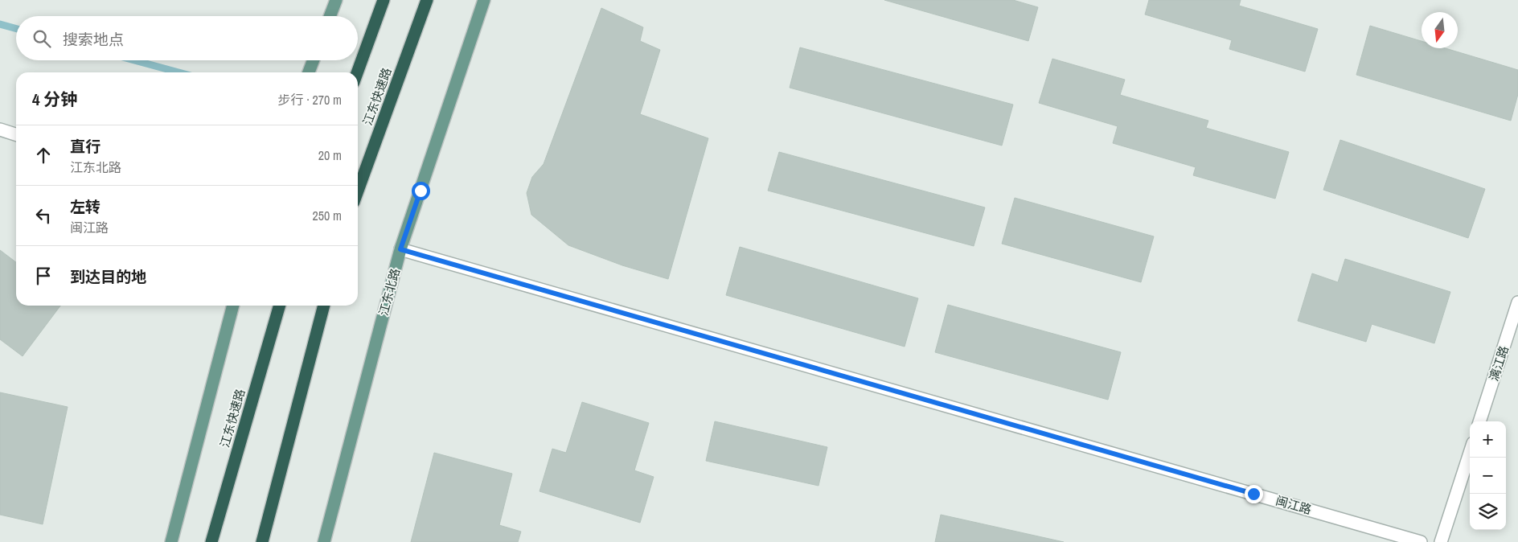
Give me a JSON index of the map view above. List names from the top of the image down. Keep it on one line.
{"streets":{"highway":["江东快速路"],"main road":["江东北路"],"street":["漓江路","闽江路"]},"crossings":[["江东北路","闽江路"]],"north":"bottom","page":{"search":"搜索地点","heading":["4 分钟","步行 · 270 m"],"list":[["直行","江东北路","20 m"],["左转","闽江路","250 m"],"到达目的地"],"map_buttons":["+","−"]}}
